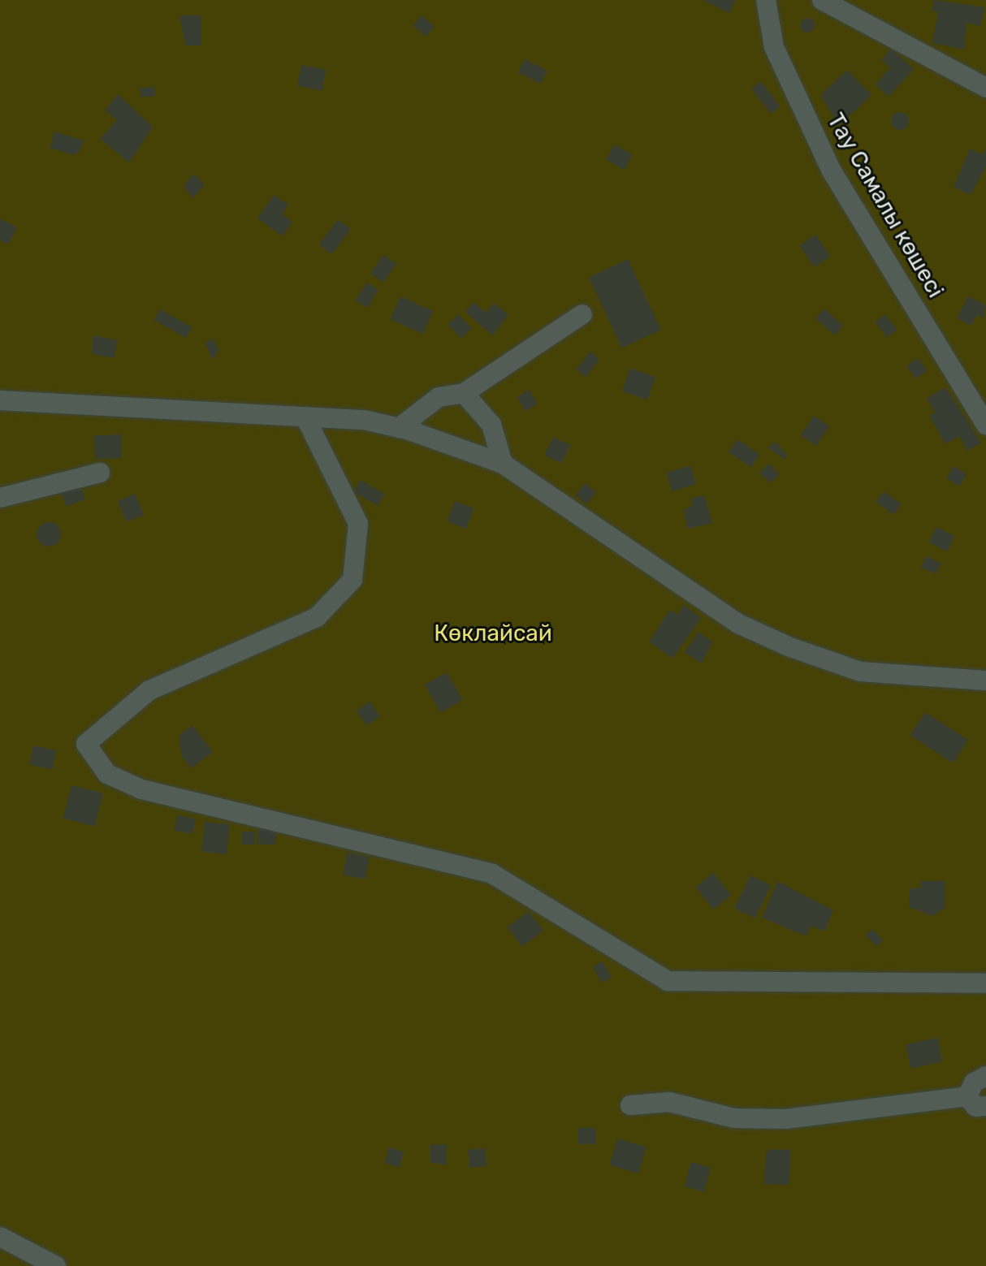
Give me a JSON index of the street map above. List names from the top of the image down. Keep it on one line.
{"streets":{"street":["Тау Самалы көшесі"]},"parks":["Көклайсай"]}
